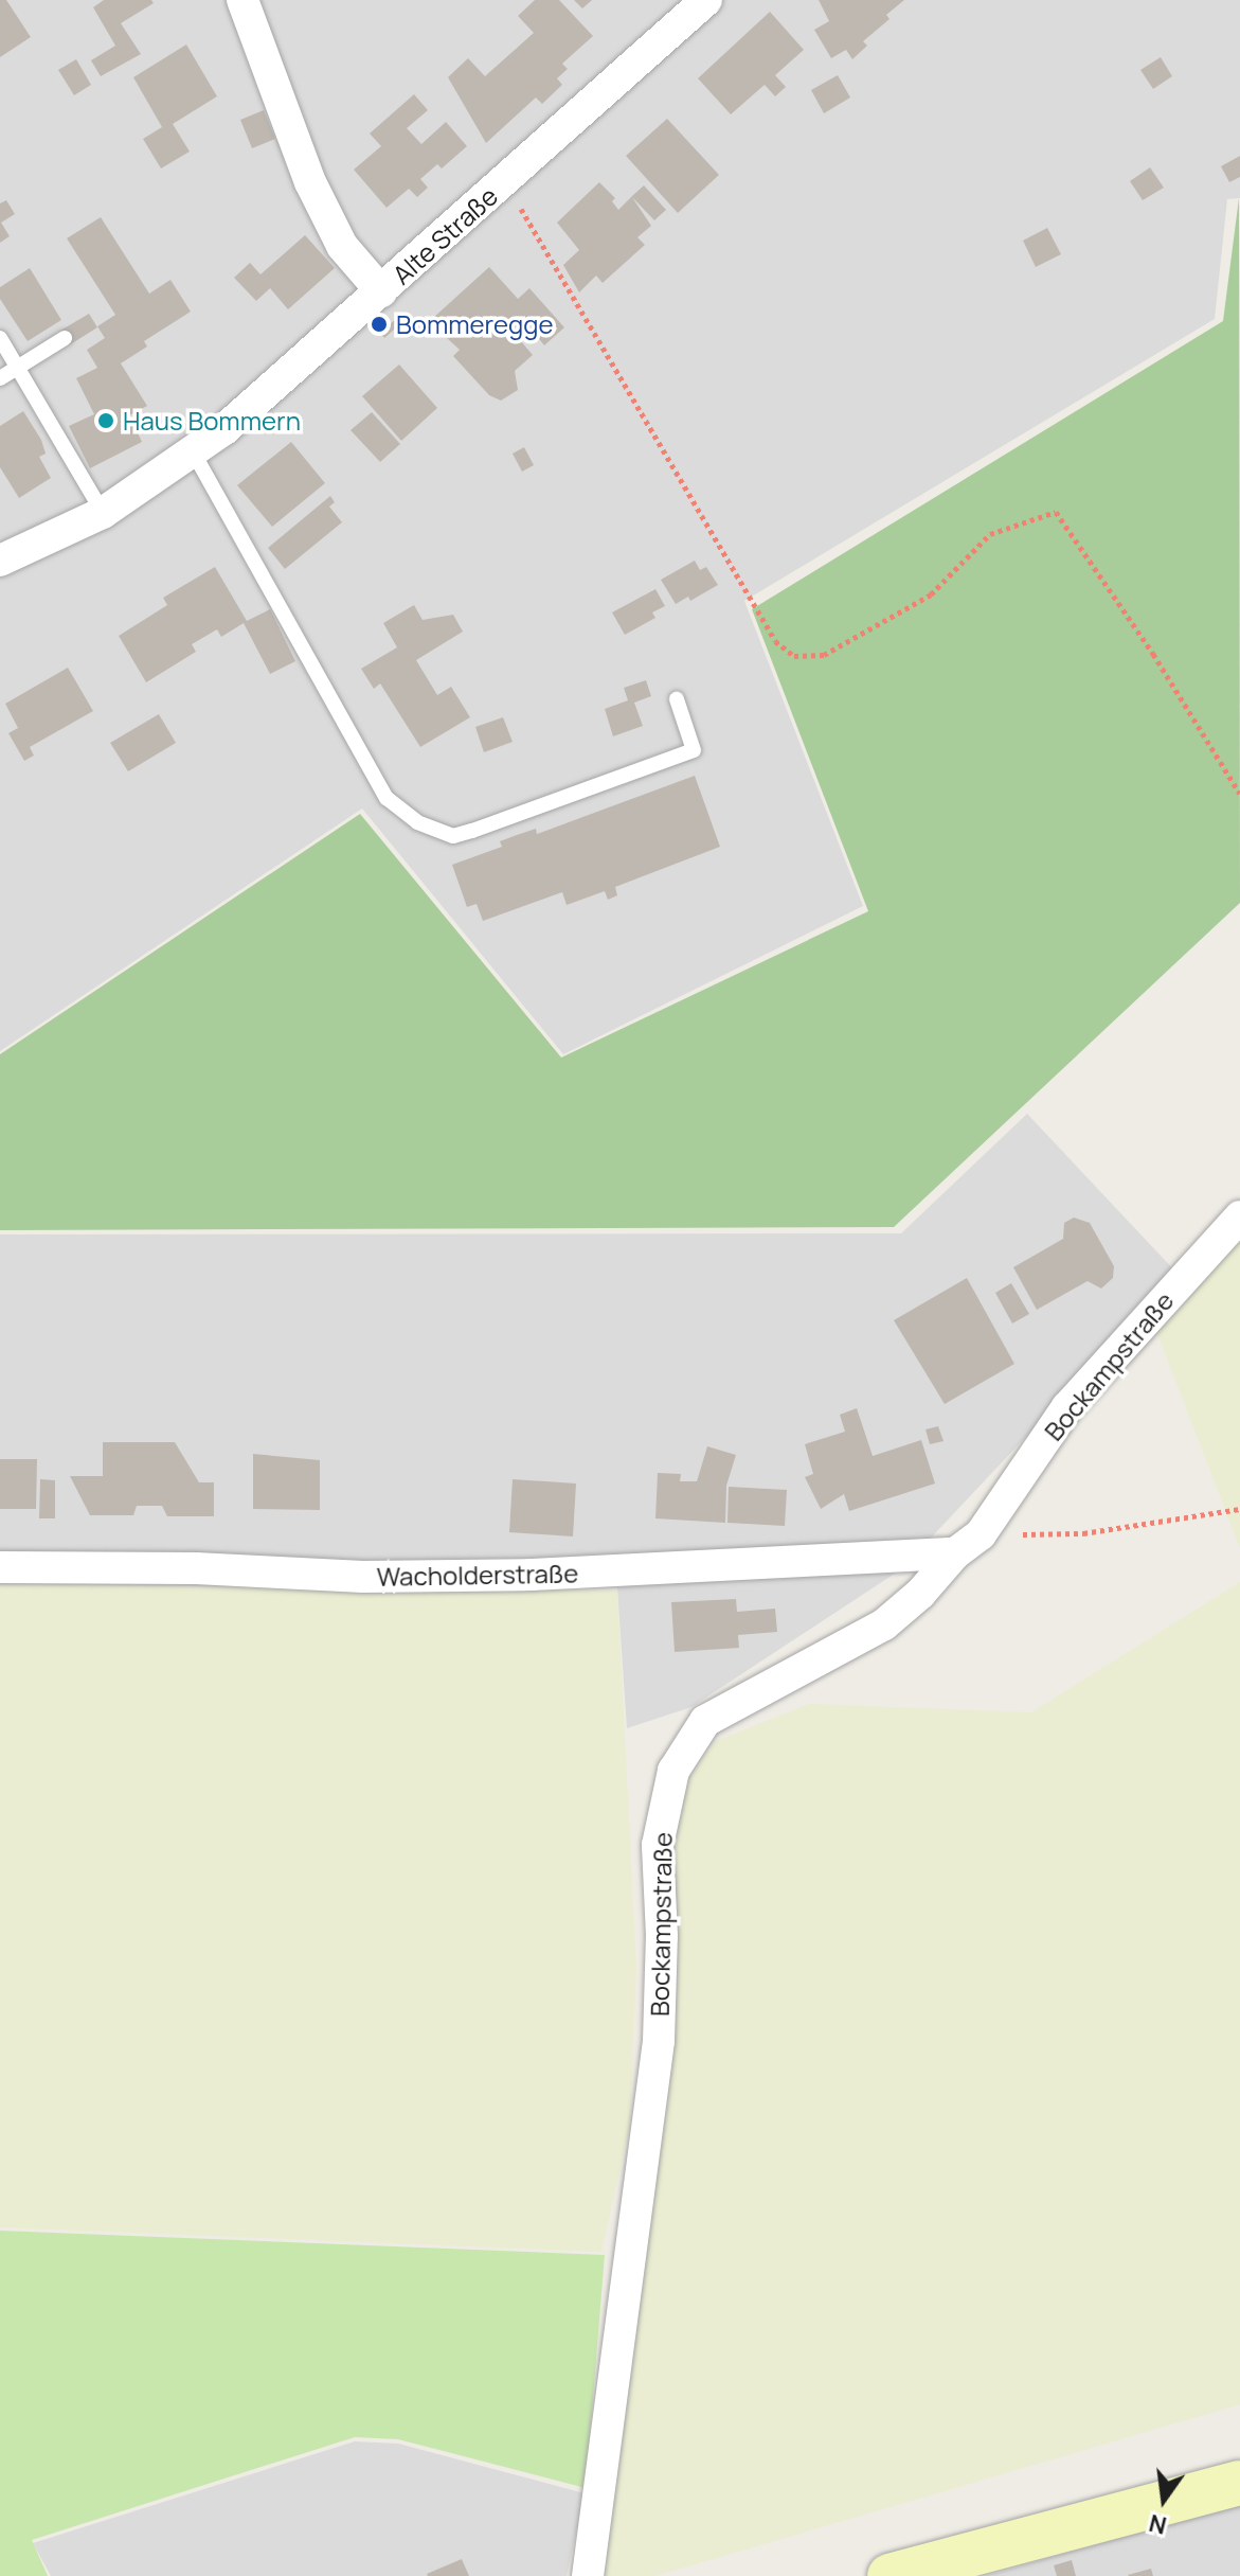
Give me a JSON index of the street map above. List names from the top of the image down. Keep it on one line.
{"streets":{"street":["Alte Straße","Bockampstraße","Wacholderstraße"]},"crossings":[["Bockampstraße","Wacholderstraße"]],"places":["Bommeregge","Haus Bommern"],"north":"bottom"}
